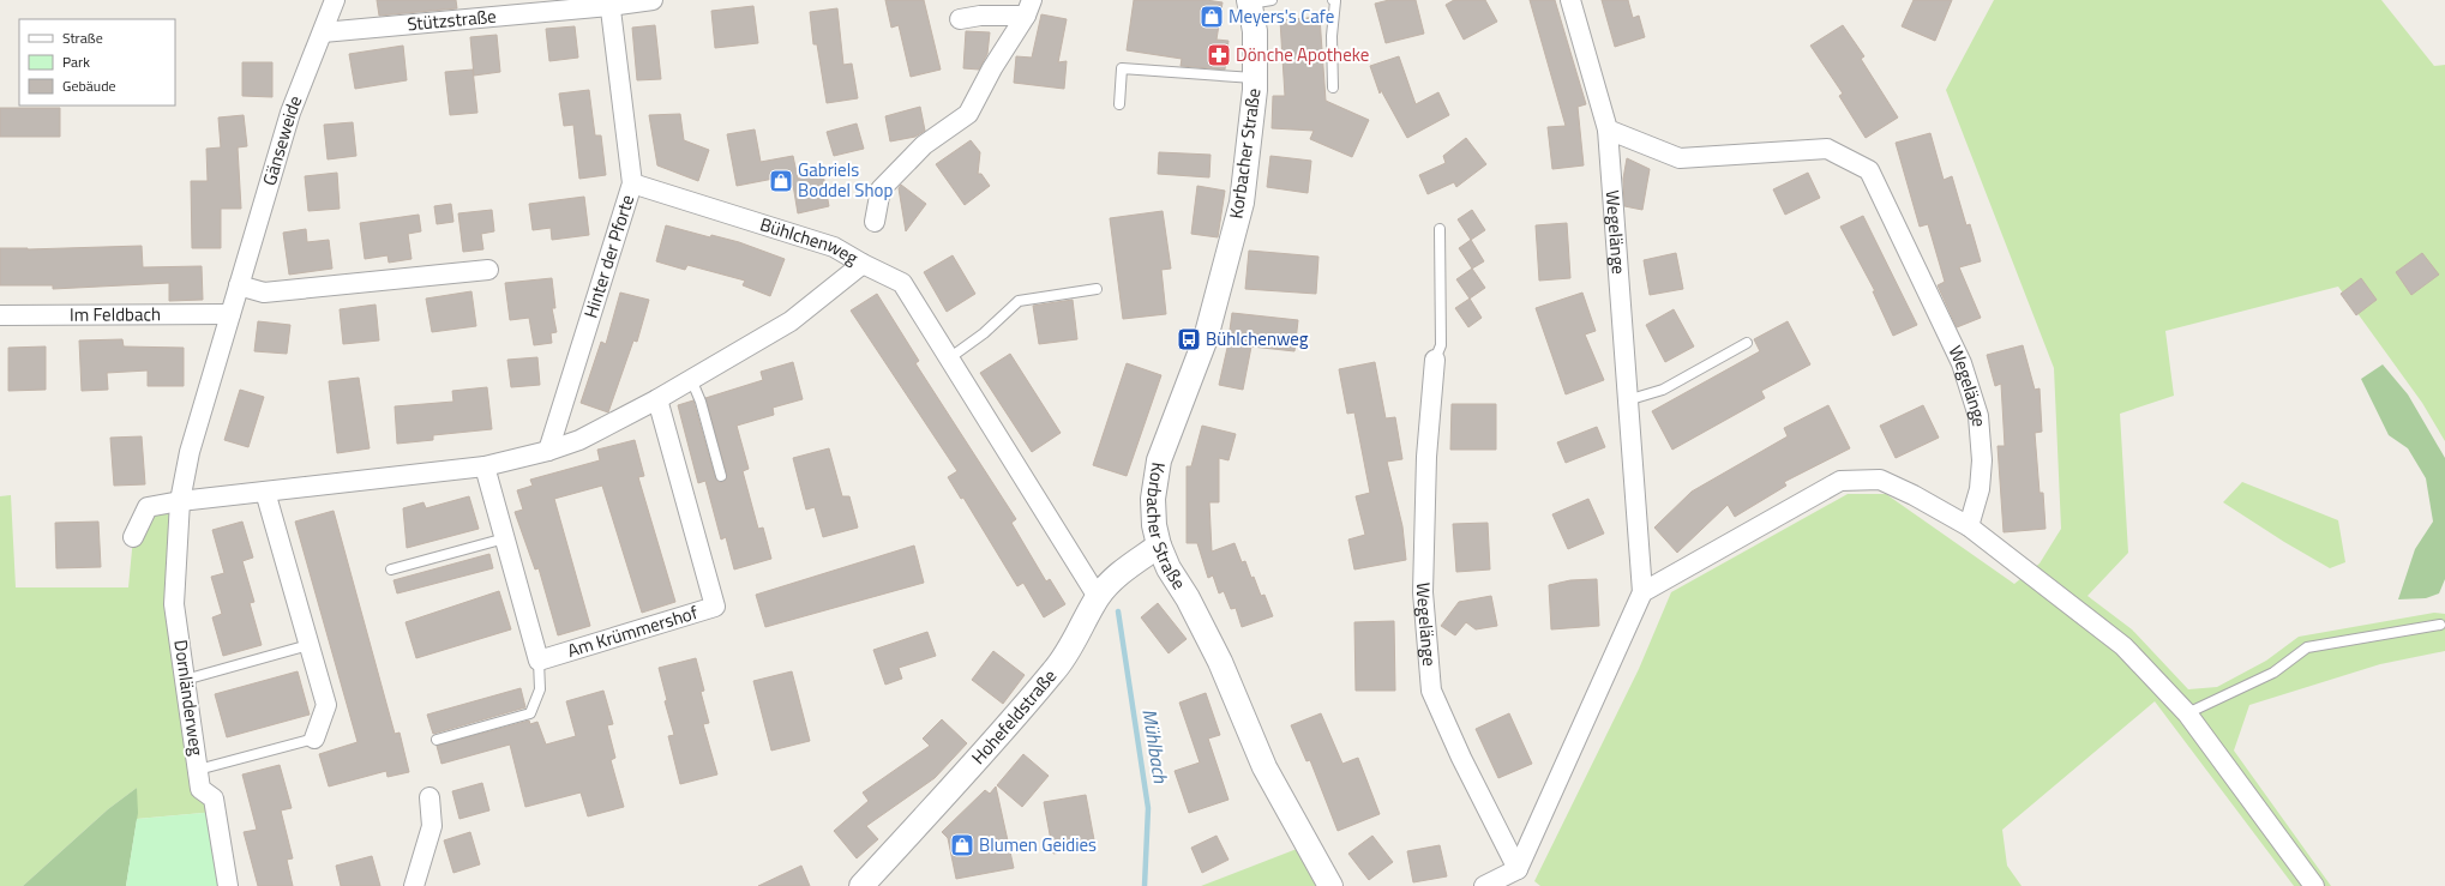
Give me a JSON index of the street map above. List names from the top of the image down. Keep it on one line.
{"streets":{"street":["Stützstraße","Gänseweide","Korbacher Straße","Wegelänge","Bühlchenweg","Hinter der Pforte","Im Feldbach","Am Krümmershof","Dornländerweg","Hohefeldstraße"]},"crossings":[["Stützstraße","Gänseweide"],["Stützstraße","Hinter der Pforte"],["Gänseweide","Im Feldbach"],["Gänseweide","Dornländerweg"],["Korbacher Straße","Hohefeldstraße"],["Bühlchenweg","Hinter der Pforte"],["Bühlchenweg","Hohefeldstraße"]],"water":["Mühlbach"],"places":{"shop":["Meyers's Cafe","Gabriels Boddel Shop","Blumen Geidies"],"pharmacy":["Dönche Apotheke"],"bus stop":["Bühlchenweg"]},"legend":["Straße","Park","Gebäude"]}
